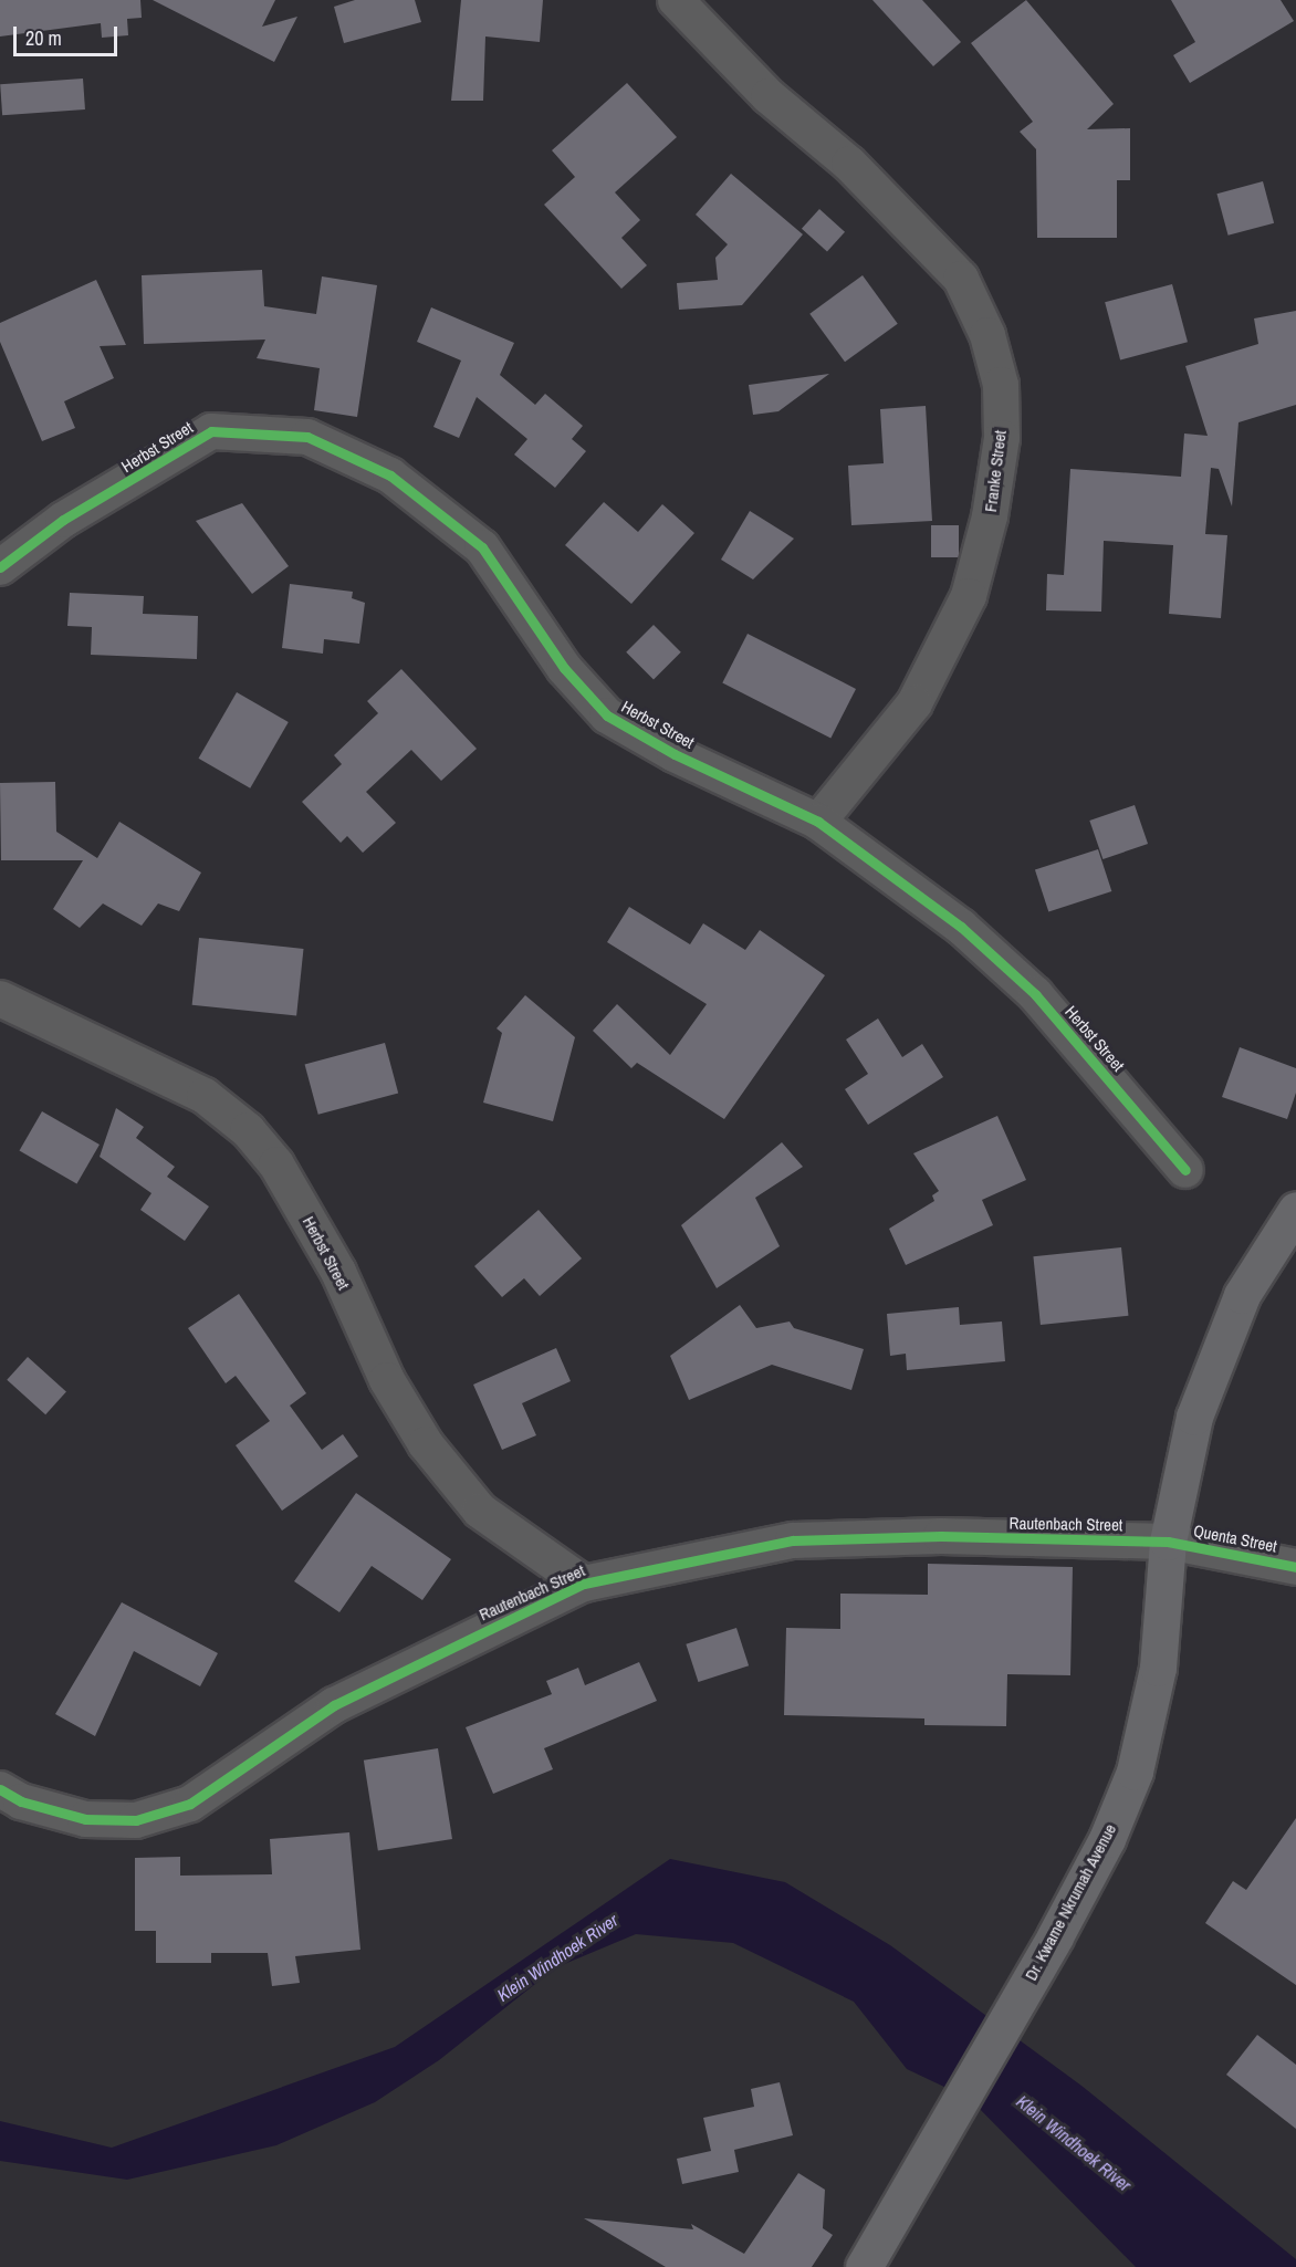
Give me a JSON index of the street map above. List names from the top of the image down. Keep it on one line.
{"streets":{"street":["Herbst Street","Franke Street","Rautenbach Street","Quenta Street","Dr. Kwame Nkrumah Avenue"]},"crossings":[["Herbst Street","Franke Street"],["Herbst Street","Rautenbach Street"],["Rautenbach Street","Quenta Street"],["Rautenbach Street","Dr. Kwame Nkrumah Avenue"],["Quenta Street","Dr. Kwame Nkrumah Avenue"]],"water":["Klein Windhoek River"],"scale_bar":"20 m"}
